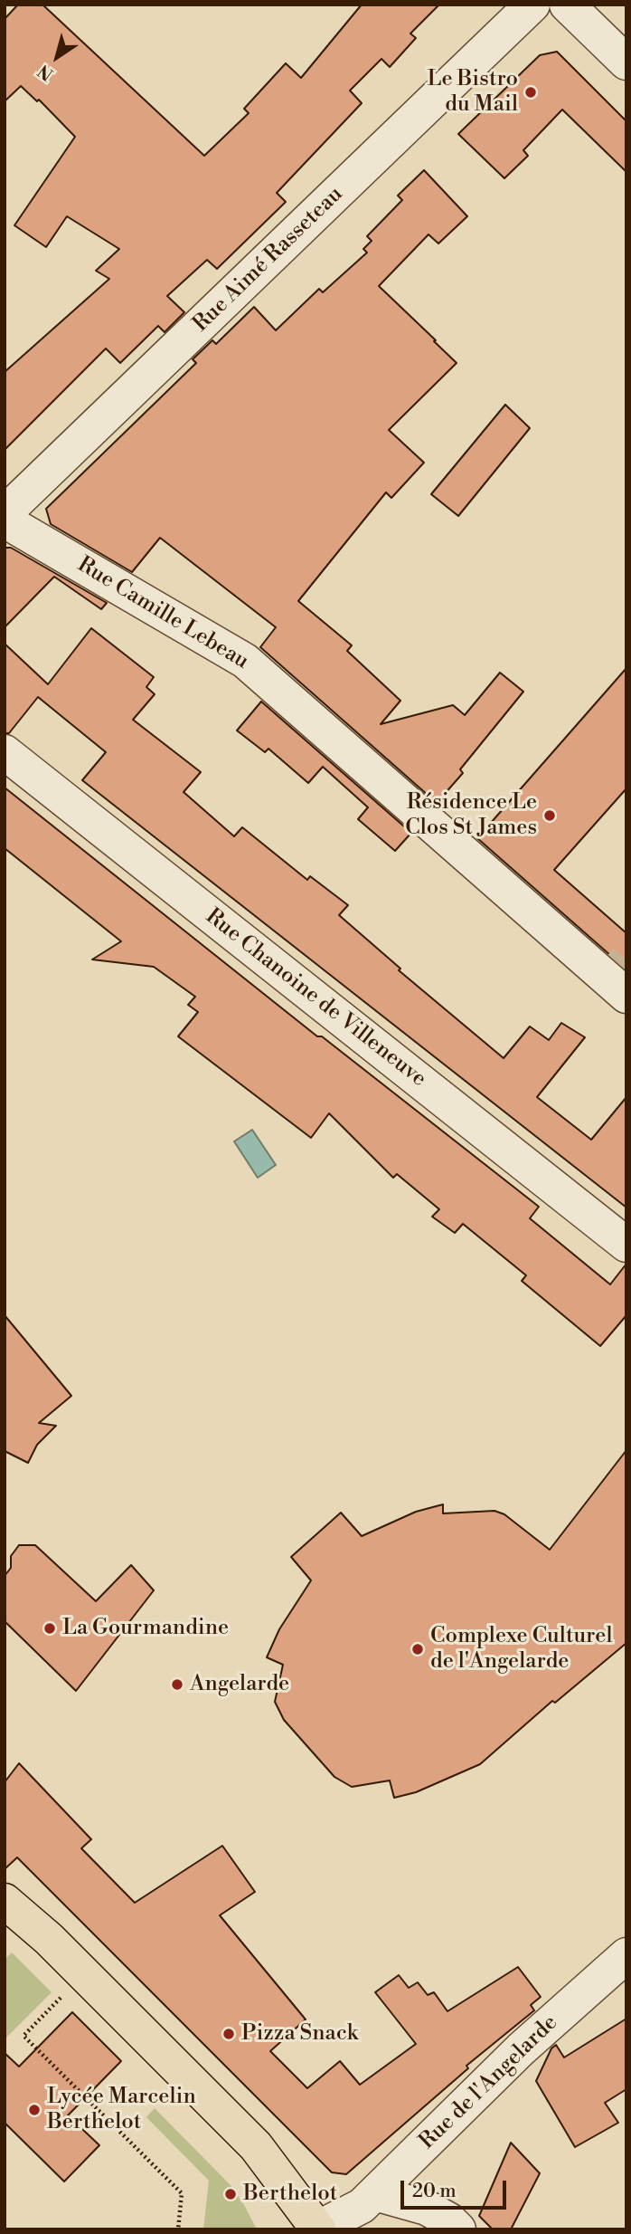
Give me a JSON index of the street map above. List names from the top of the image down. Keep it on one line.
{"streets":{"street":["Rue Aimé Rasseteau","Rue Camille Lebeau","Rue Chanoine de Villeneuve","Rue de l'Angelarde"]},"places":["Le Bistro du Mail","Résidence Le Clos St James","La Gourmandine","Complexe Culturel de l'Angelarde","Angelarde","Pizza Snack","Lycée Marcelin Berthelot","Berthelot"],"scale_bar":"20 m","north":"bottom left"}
